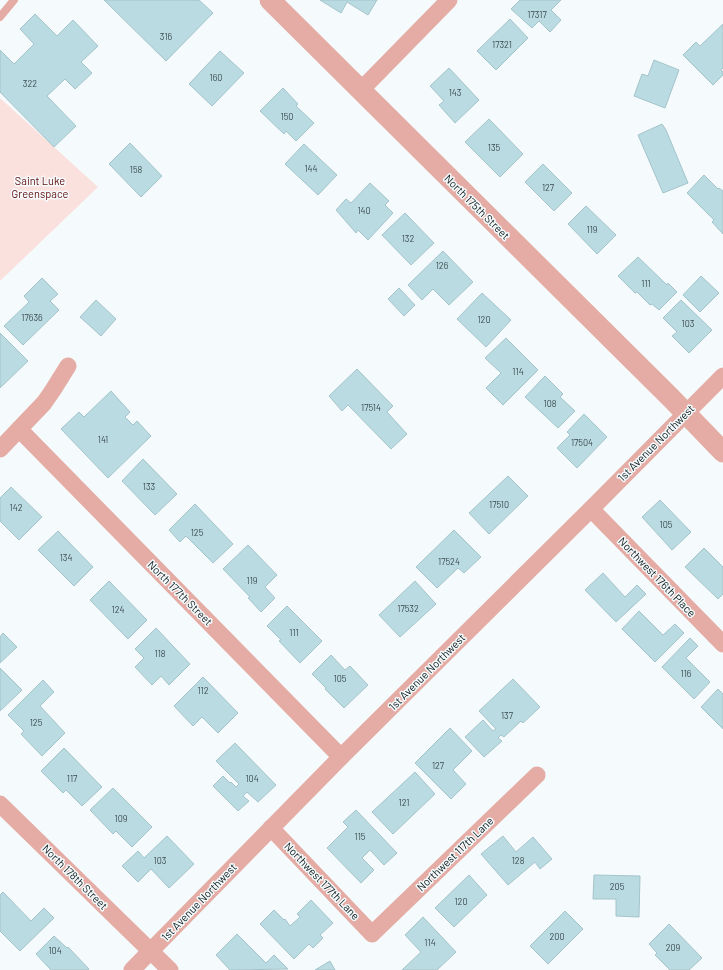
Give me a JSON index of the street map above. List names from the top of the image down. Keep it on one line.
{"streets":{"street":["North 175th Street","1st Avenue Northwest","Northwest 176th Place","North 177th Street","Northwest 117th Lane","North 178th Street","Northwest 177th Lane"]},"crossings":[["North 175th Street","1st Avenue Northwest"],["1st Avenue Northwest","Northwest 176th Place"],["1st Avenue Northwest","North 177th Street"],["1st Avenue Northwest","North 178th Street"],["1st Avenue Northwest","Northwest 177th Lane"],["Northwest 117th Lane","Northwest 177th Lane"]],"parks":["Saint Luke Greenspace"],"house_numbers":["17317","316","17321","160","322","143","150","135","144","158","127","140","119","132","126","111","17636","120","103","114","108","17514","141","17504","133","17510","142","105","125","134","17524","119","17532","124","111","118","116","105","112","137","125","127","117","104","121","109","115","103","128","205","120","200","114","209","104"]}
